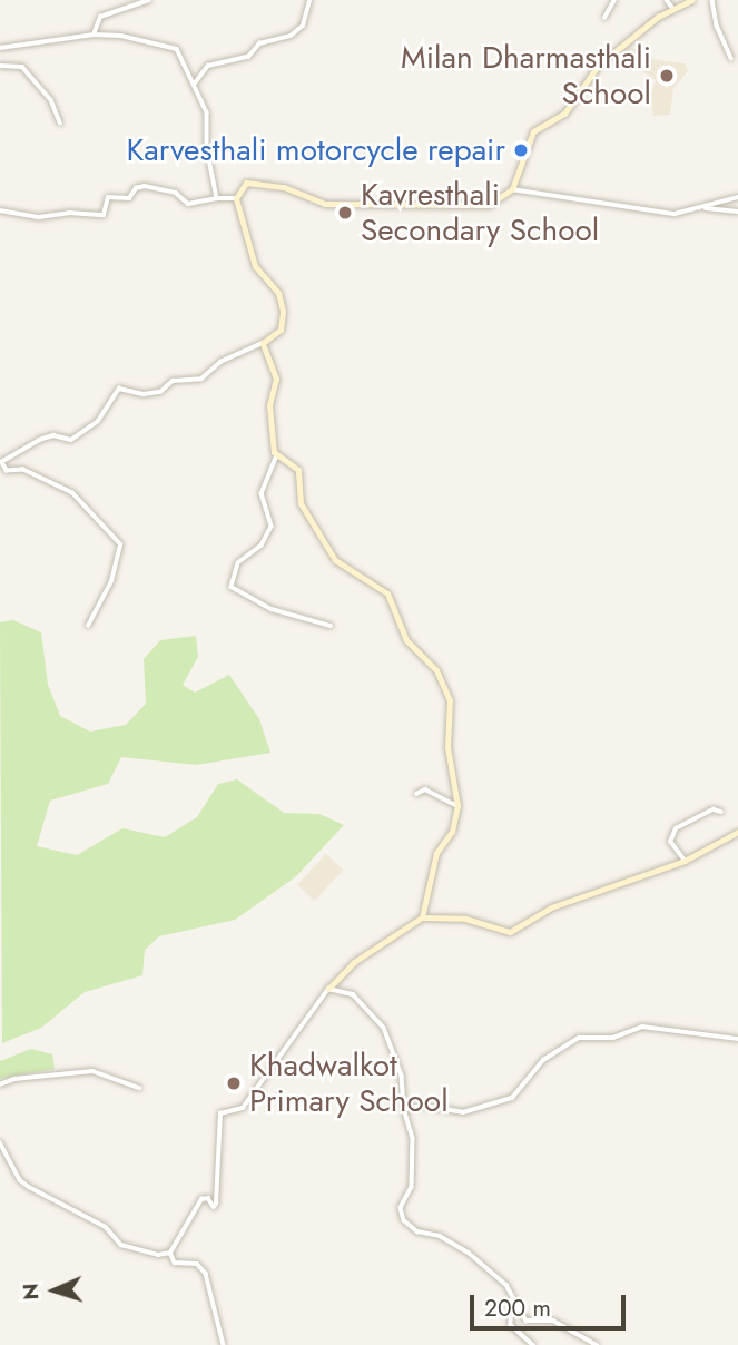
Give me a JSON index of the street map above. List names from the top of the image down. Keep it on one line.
{"places":["Milan Dharmasthali School","Karvesthali motorcycle repair","Kavresthali Secondary School","Khadwalkot Primary School"],"scale_bar":"200 m","north":"left"}
